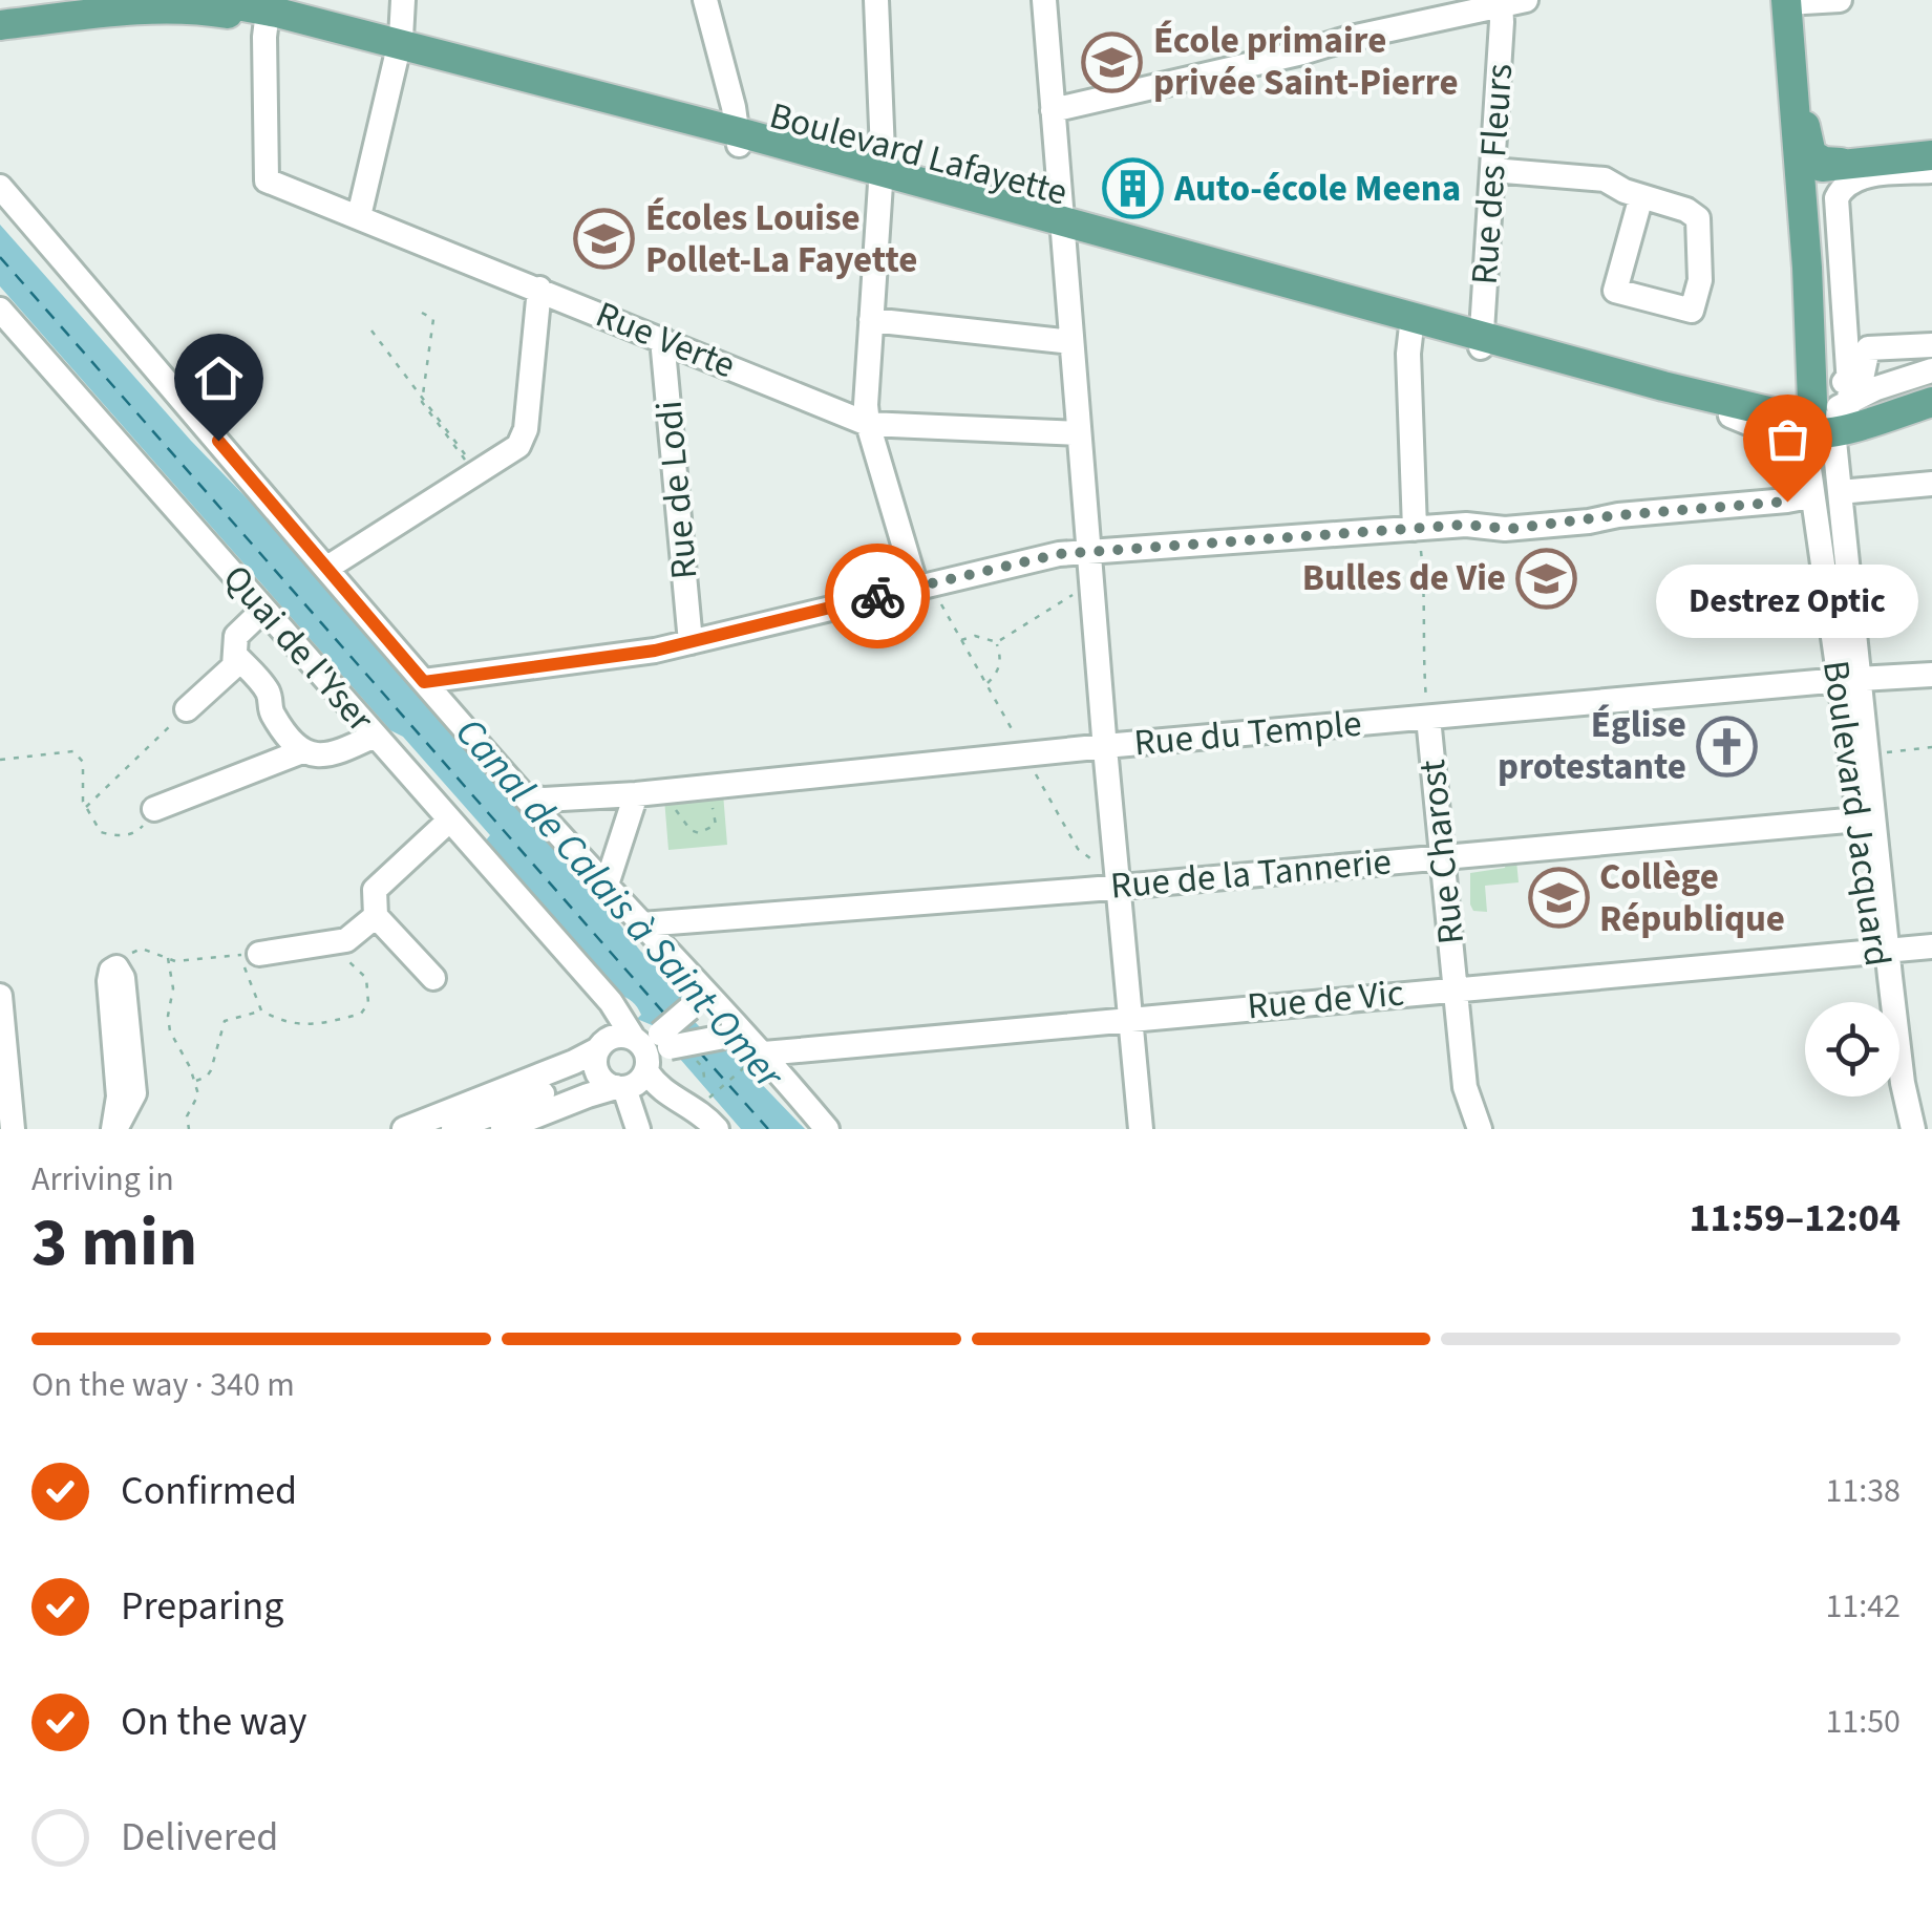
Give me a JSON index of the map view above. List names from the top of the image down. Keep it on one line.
{"streets":{"main road":["Boulevard Lafayette"],"street":["Rue des Fleurs","Rue Verte","Rue de Lodi","Quai de l'Yser","Rue du Temple","Boulevard Jacquard","Rue Charost","Rue de la Tannerie","Rue de Vic"]},"crossings":[["Boulevard Lafayette","Rue des Fleurs"],["Boulevard Lafayette","Rue Verte"],["Boulevard Lafayette","Boulevard Jacquard"],["Rue Verte","Rue de Lodi"],["Rue du Temple","Boulevard Jacquard"],["Rue du Temple","Rue Charost"],["Boulevard Jacquard","Rue de la Tannerie"],["Boulevard Jacquard","Rue de Vic"],["Rue Charost","Rue de la Tannerie"],["Rue Charost","Rue de Vic"]],"water":["Canal de Calais à Saint-Omer"],"places":{"school or university":["École primaire privée Saint-Pierre","Écoles Louise Pollet-La Fayette","Bulles de Vie","Collège République"],"building":["Auto-école Meena"],"other":["Destrez Optic"],"church":["Église protestante"]},"page":{"bubble":"Destrez Optic","heading":["3 min","Arriving in","11:59–12:04"],"bar":"On the way · 340 m","list":[["Confirmed","11:38"],["Preparing","11:42"],["On the way","11:50"],"Delivered"]}}
